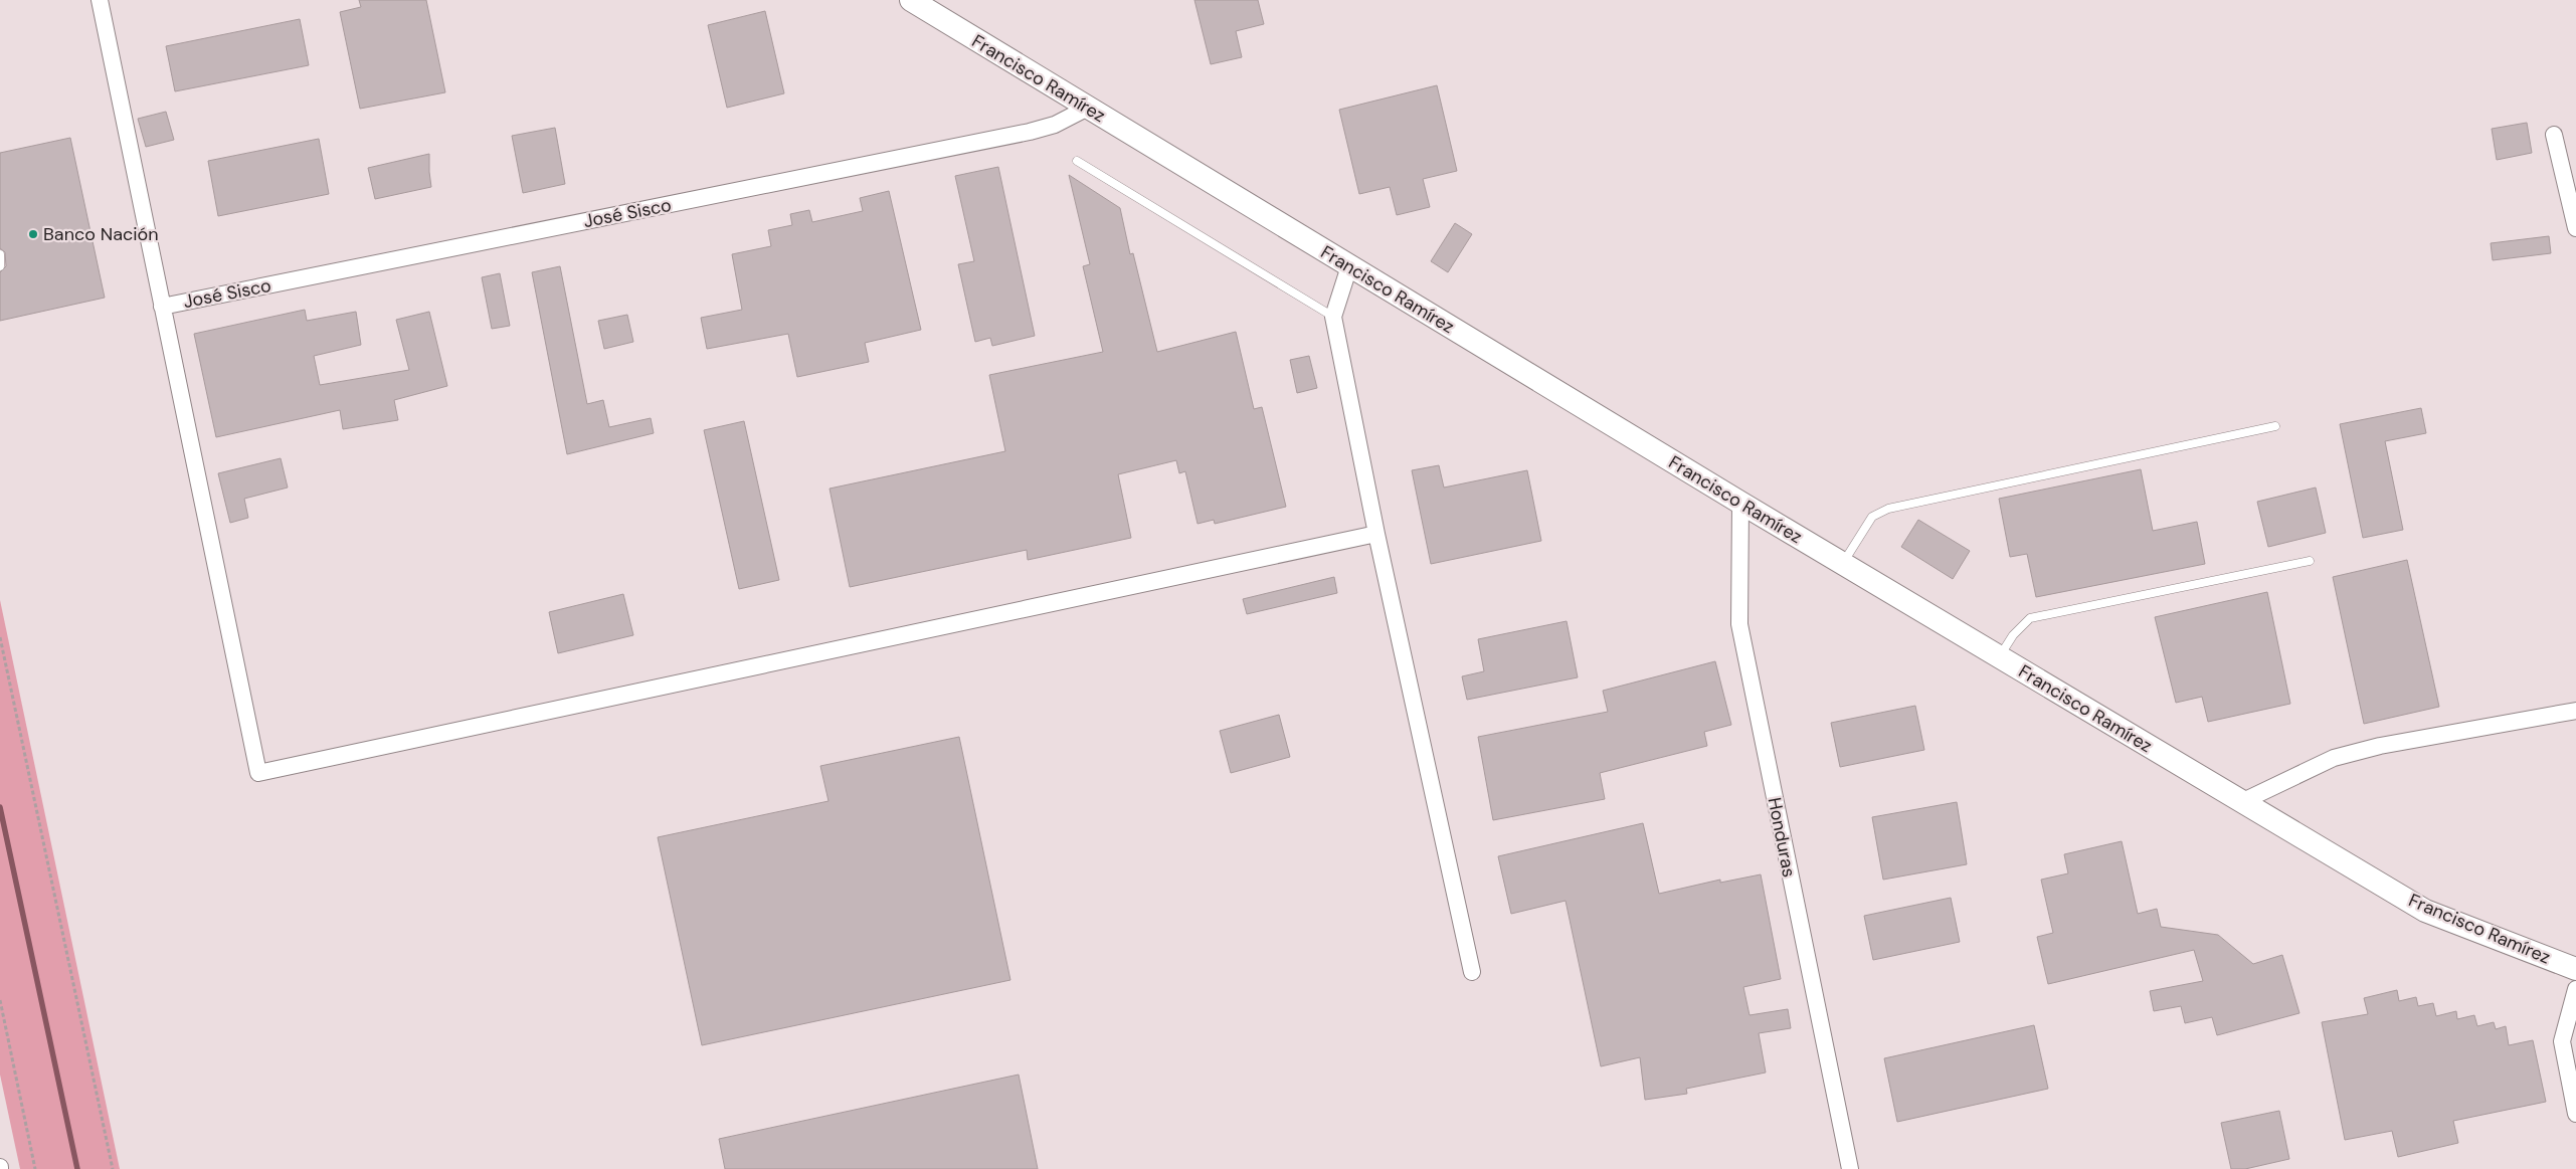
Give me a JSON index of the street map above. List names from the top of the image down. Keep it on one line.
{"streets":{"street":["Francisco Ramírez","José Sisco","Honduras"]},"crossings":[["Francisco Ramírez","José Sisco"],["Francisco Ramírez","Honduras"]],"places":["Banco Nación"]}
